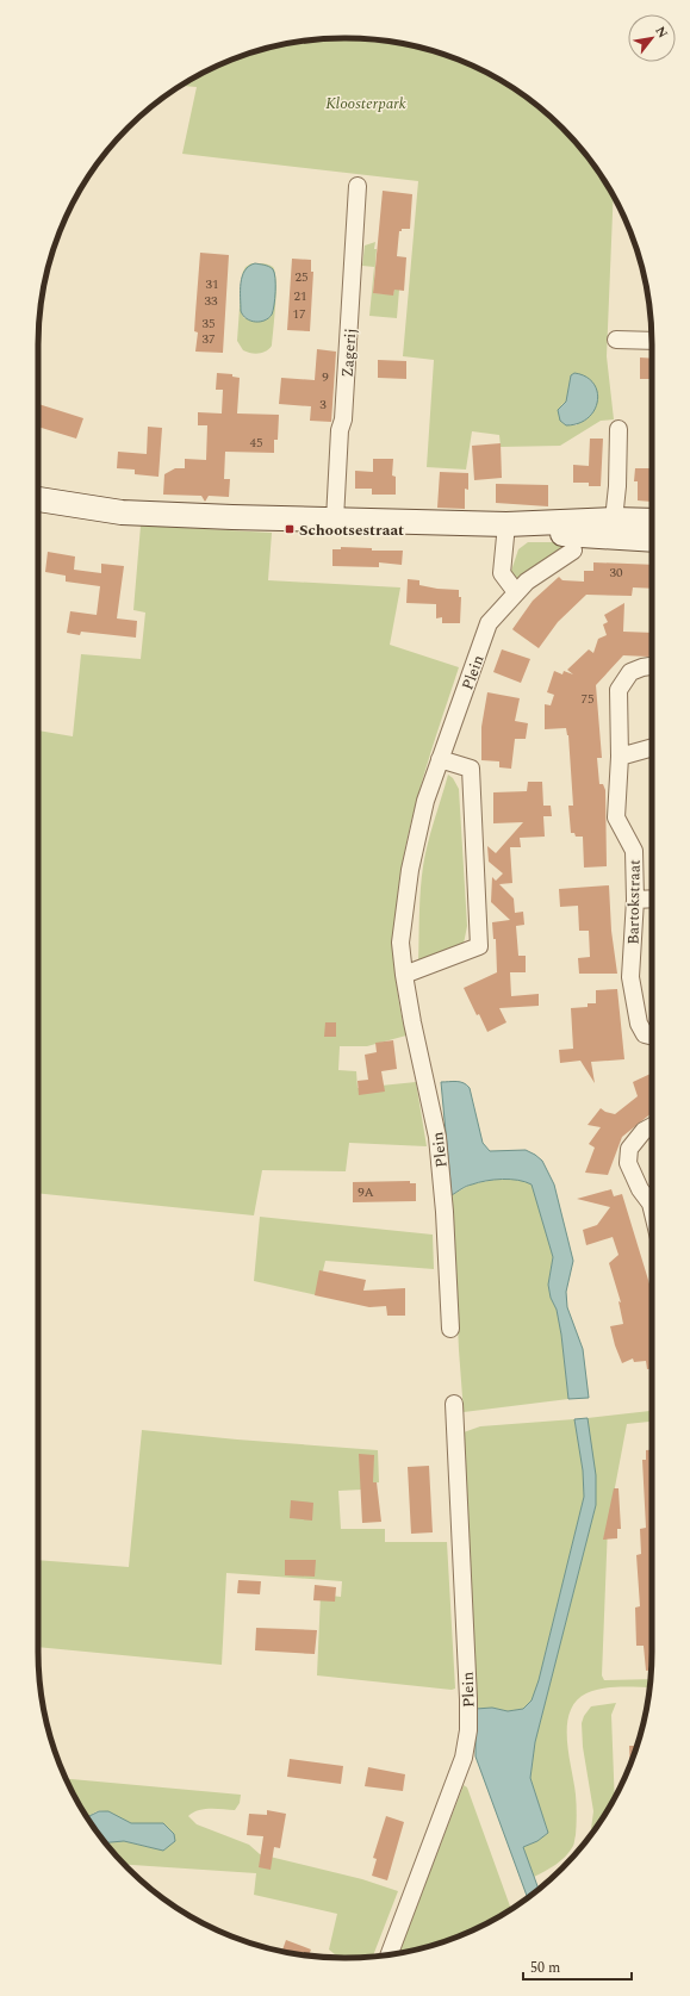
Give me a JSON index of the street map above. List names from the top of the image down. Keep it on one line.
{"streets":{"street":["Zagerij","Plein","Bartokstraat"]},"parks":["Kloosterpark"],"places":{"transit":["Schootsestraat"]},"house_numbers":["25","31","21","33","17","35","37","9","3","45","30","75","9A"],"scale_bar":"50 m","north":"top right"}
